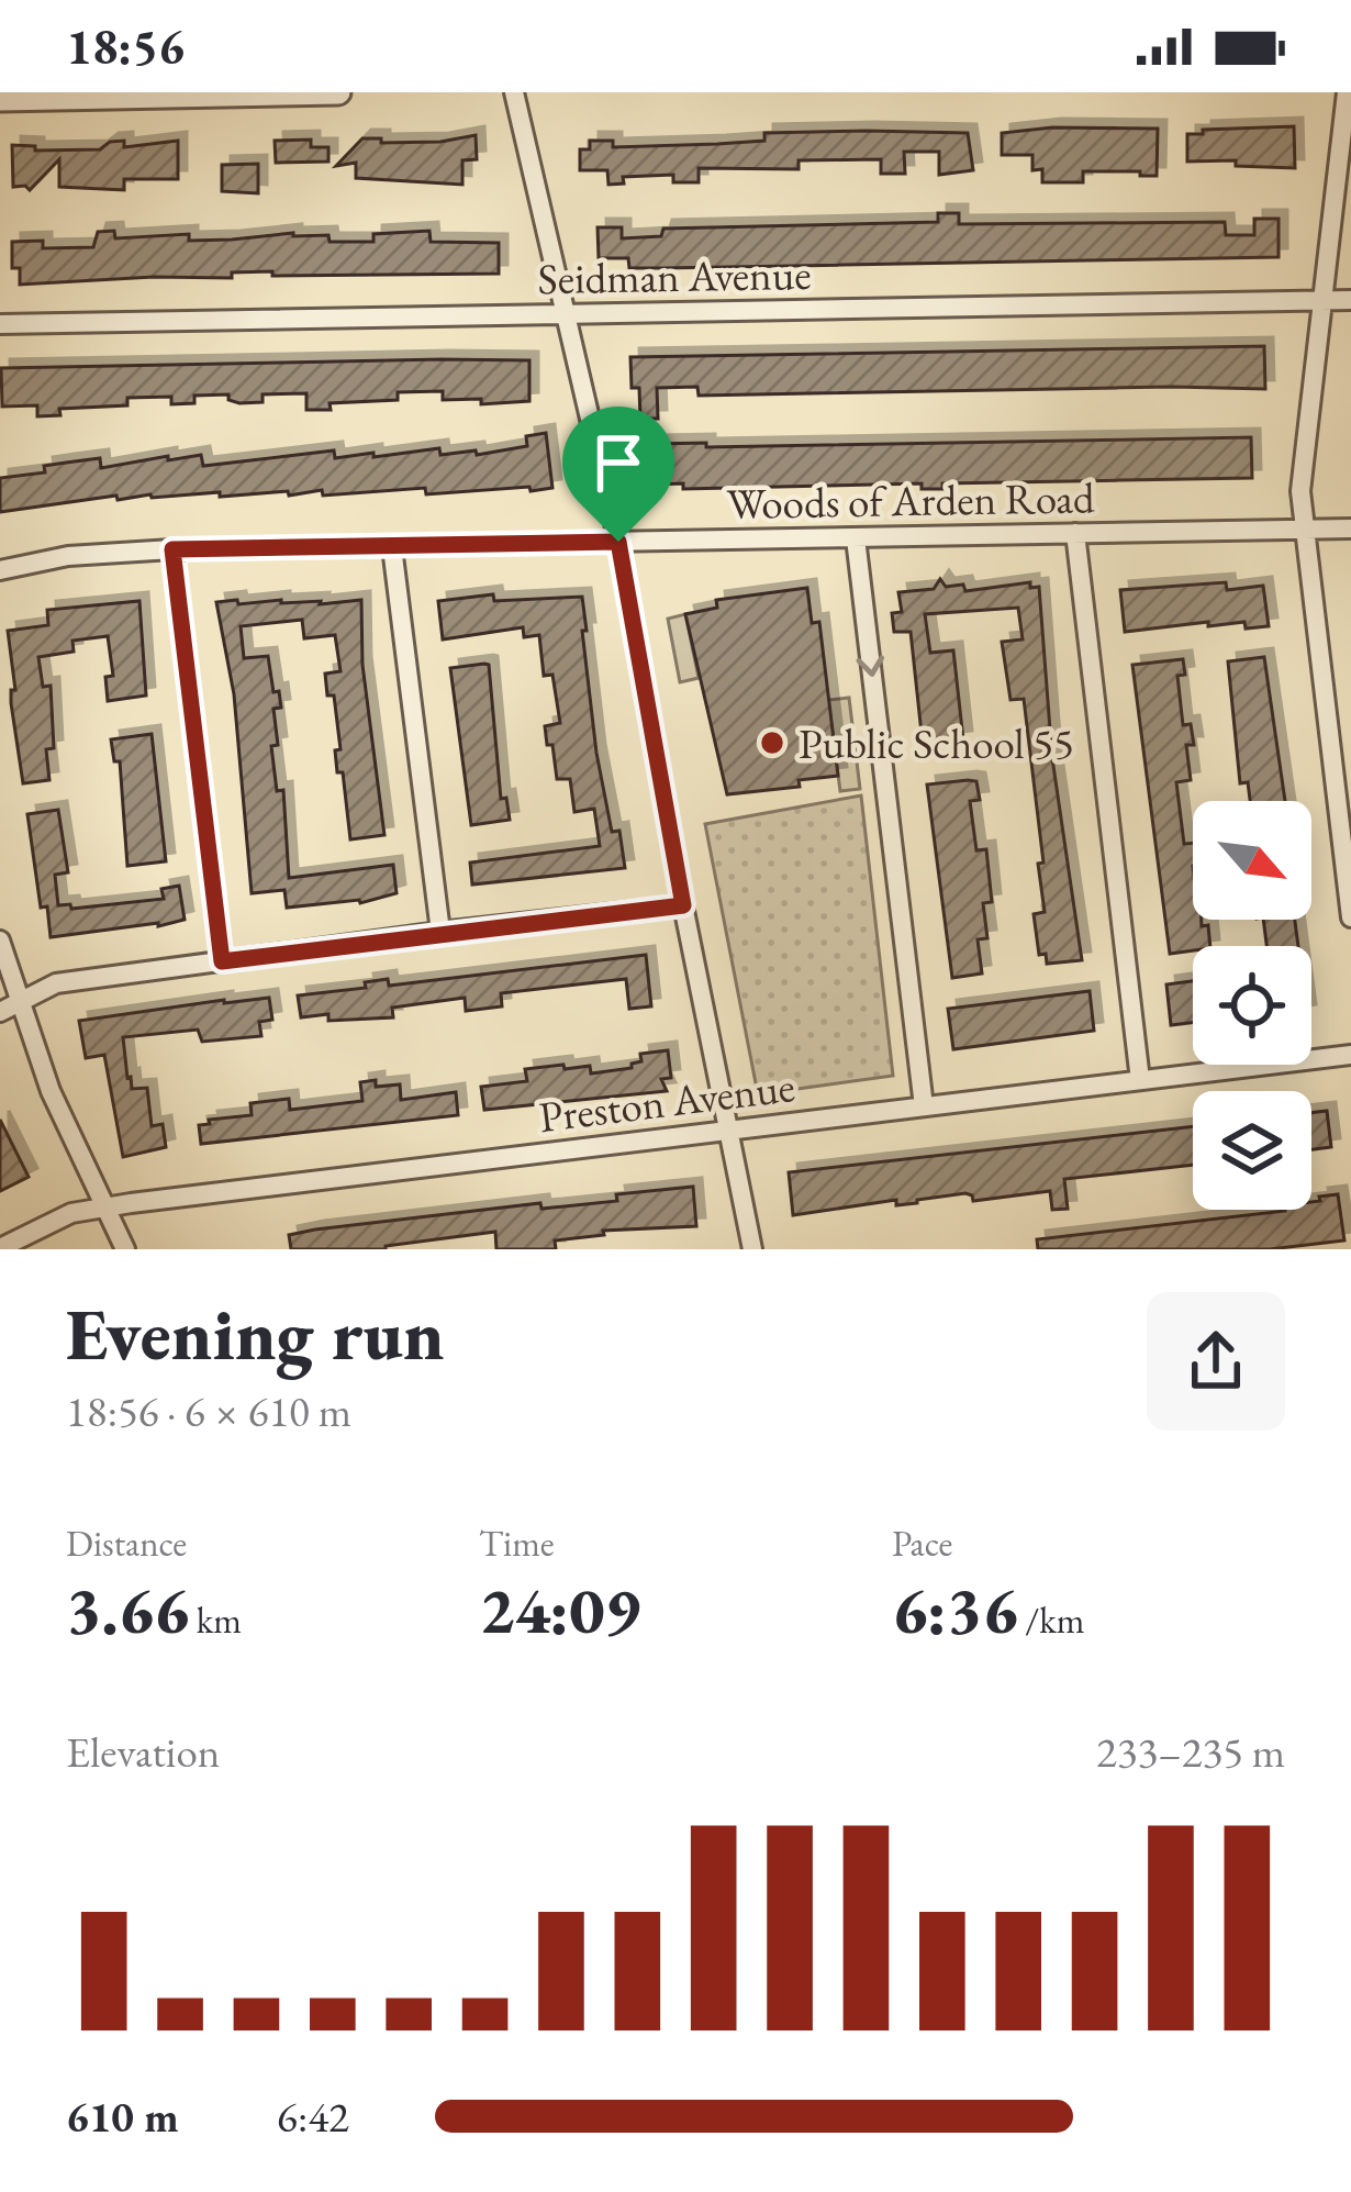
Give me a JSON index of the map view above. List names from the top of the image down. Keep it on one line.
{"streets":{"street":["Seidman Avenue","Woods of Arden Road","Preston Avenue"]},"places":["Public School 55"],"north":"bottom right","page":{"status":"18:56","heading":["Evening run","18:56 · 6 × 610 m"],"stats":[["Distance","3.66 km"],["Time","24:09"],["Pace","6:36 /km"]],"chart":["Elevation","233–235 m"],"list":[{"name":"610 m","note":"6:42"}]}}
